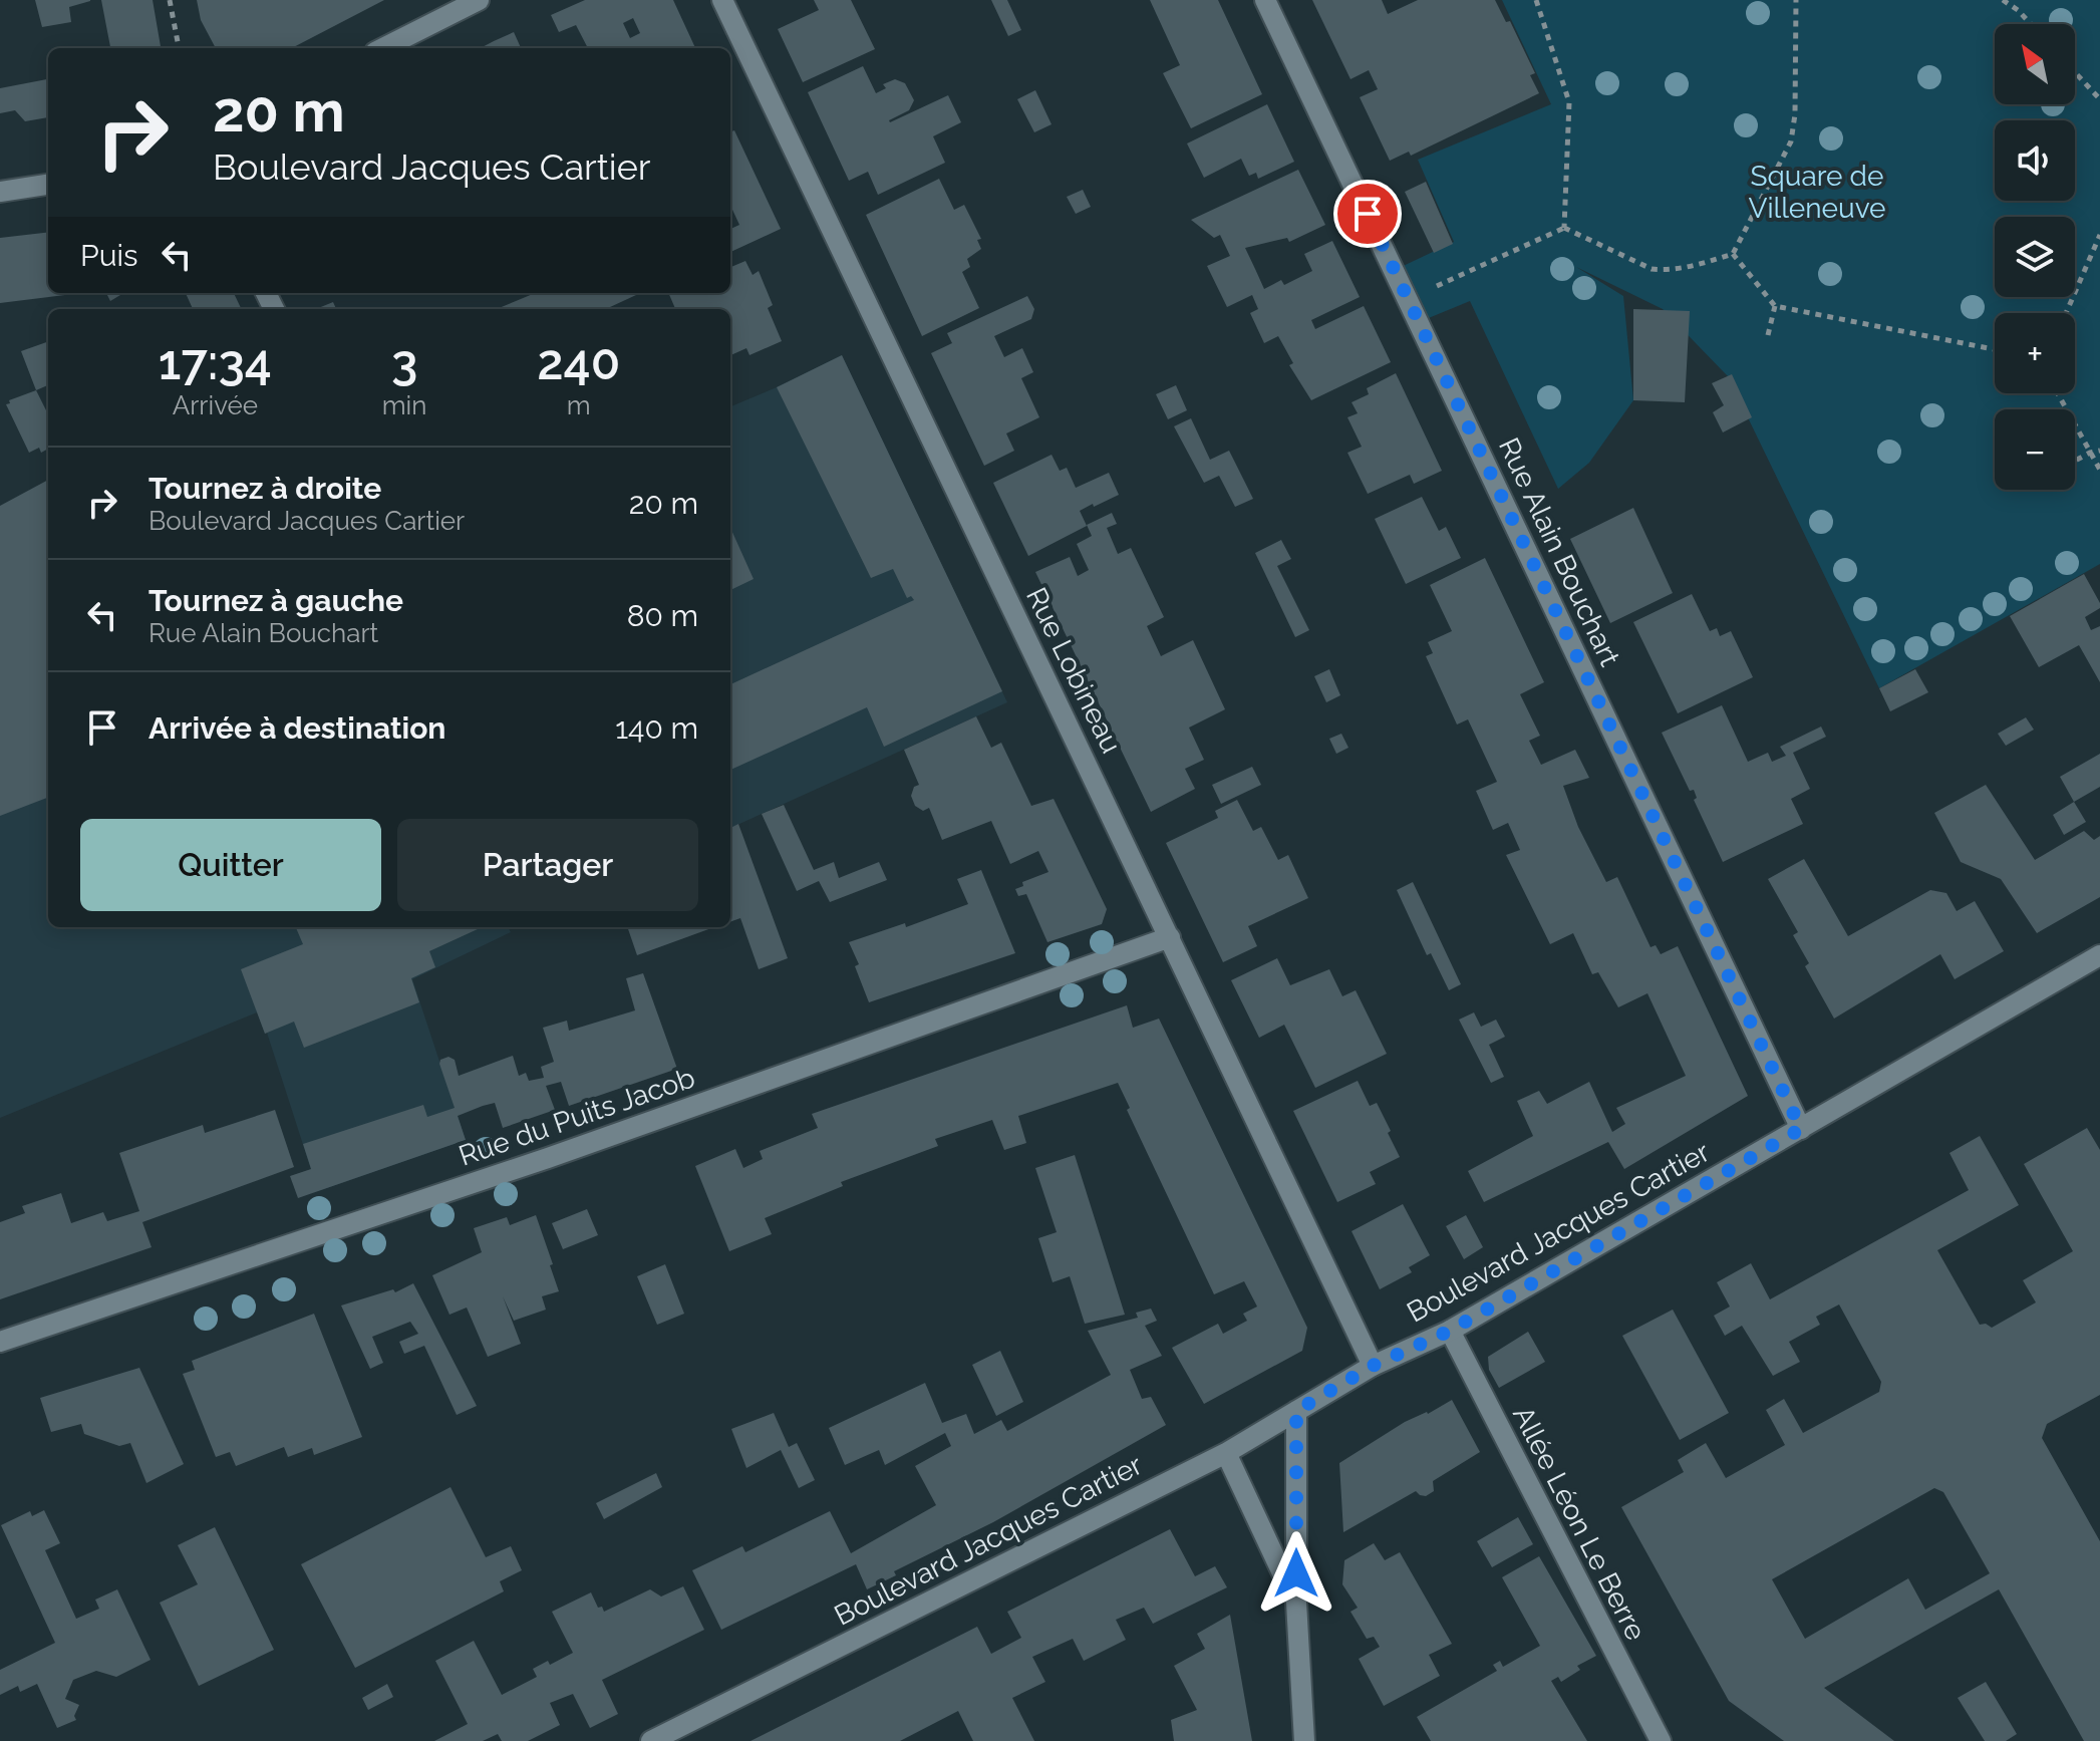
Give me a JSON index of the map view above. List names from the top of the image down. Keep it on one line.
{"streets":{"street":["Rue Alain Bouchart","Rue Lobineau","Rue du Puits Jacob","Boulevard Jacques Cartier","Allée Léon Le Berre"]},"crossings":[["Rue Alain Bouchart","Boulevard Jacques Cartier"],["Rue Lobineau","Rue du Puits Jacob"],["Rue Lobineau","Boulevard Jacques Cartier"],["Boulevard Jacques Cartier","Allée Léon Le Berre"]],"parks":["Square de Villeneuve"],"north":"top left","page":{"map_buttons":["+","−"],"turn":["20 m","Boulevard Jacques Cartier"],"then":"Puis","eta":["17:34","Arrivée","3","min","240","m"],"list":[{"name":"Tournez à droite","note":"Boulevard Jacques Cartier","value":"20 m"},{"name":"Tournez à gauche","note":"Rue Alain Bouchart","value":"80 m"},{"name":"Arrivée à destination","value":"140 m"}],"buttons":["Quitter","Partager"]}}
